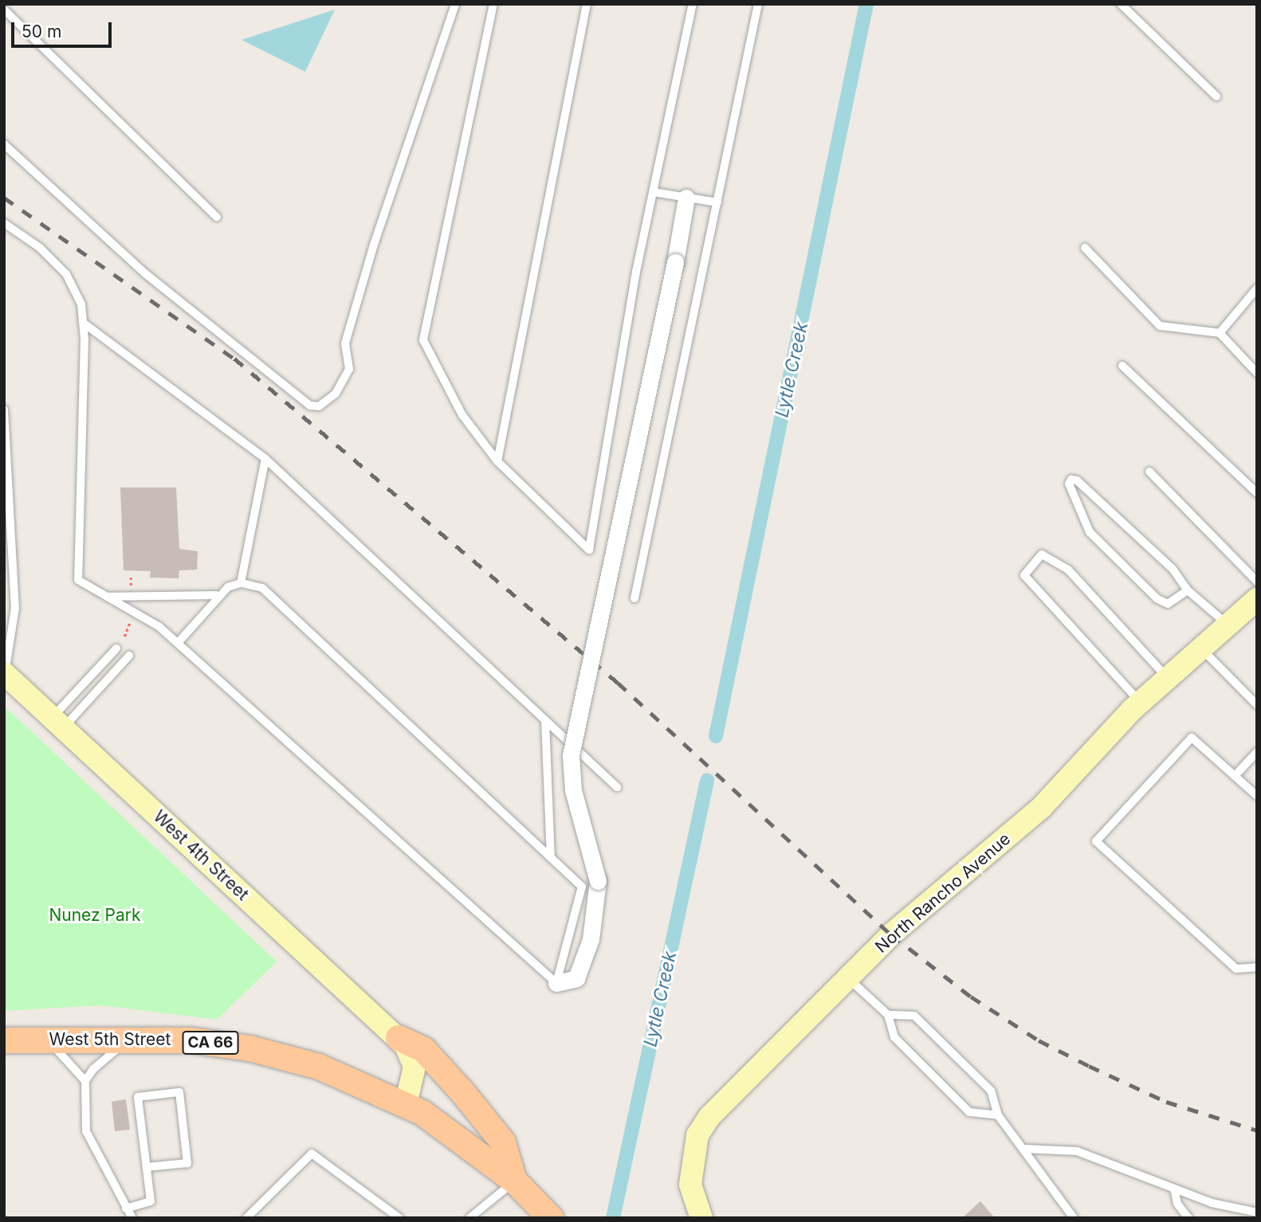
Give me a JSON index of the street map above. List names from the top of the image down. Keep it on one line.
{"streets":{"main road":["West 5th Street","CA 66"],"street":["West 4th Street","North Rancho Avenue"]},"crossings":[["West 4th Street","West 5th Street"],["West 4th Street","CA 66"],["West 5th Street","CA 66"]],"water":["Lytle Creek"],"parks":["Nunez Park"],"scale_bar":"50 m"}
